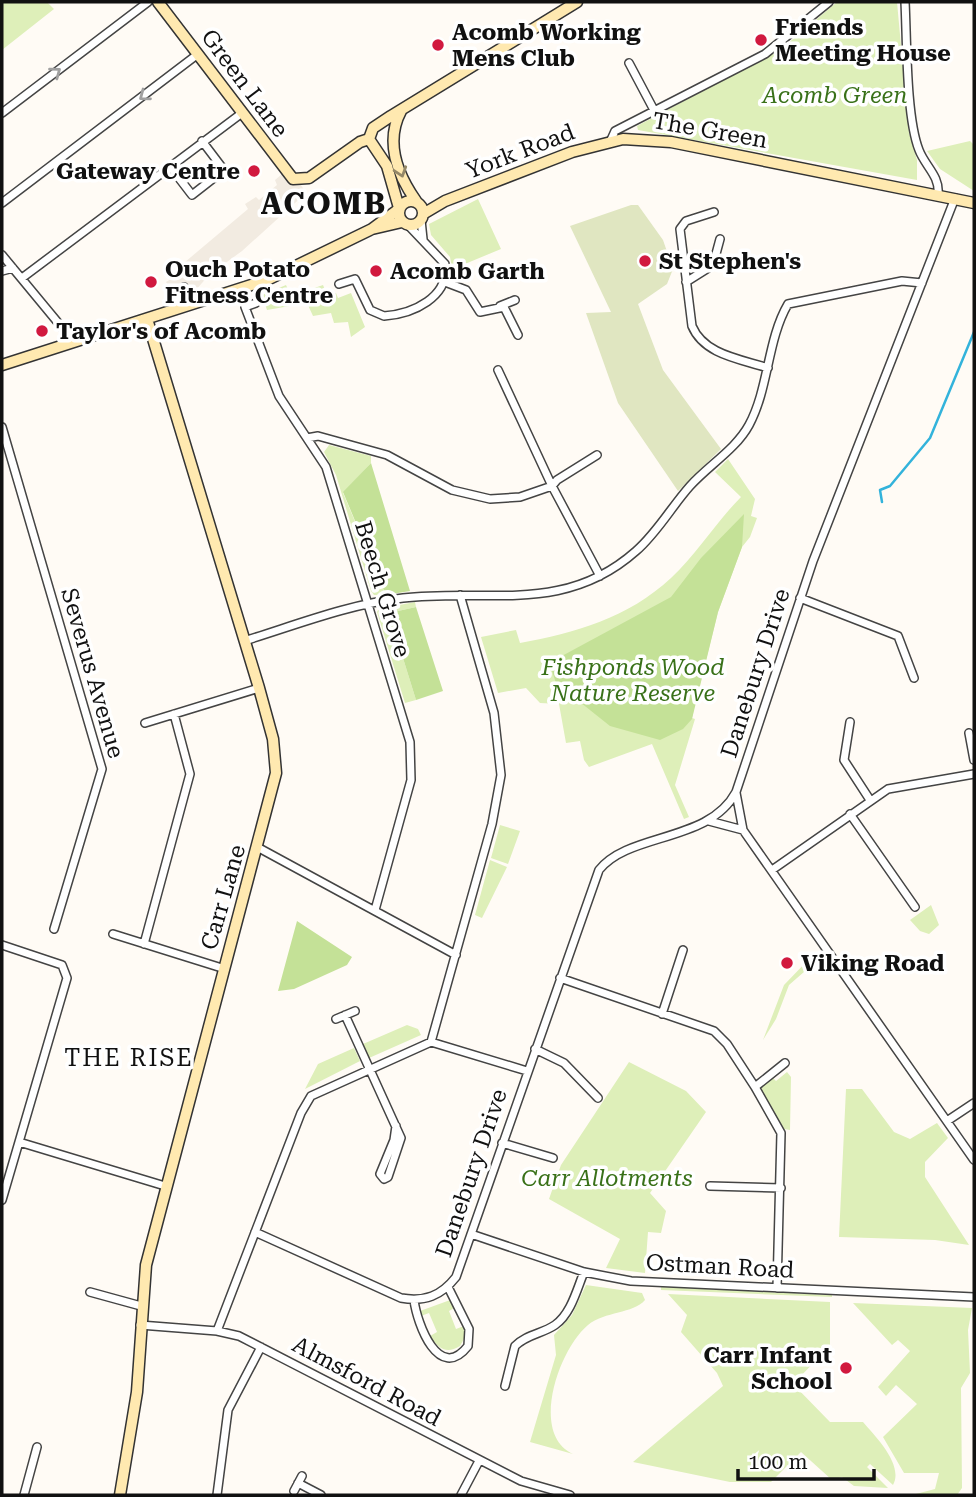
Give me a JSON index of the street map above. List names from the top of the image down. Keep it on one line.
{"streets":{"street":["Green Lane","The Green","York Road","Beech Grove","Severus Avenue","Danebury Drive","Carr Lane","Ostman Road","Almsford Road"]},"crossings":[["The Green","York Road"],["The Green","Danebury Drive"],["Danebury Drive","Ostman Road"],["Carr Lane","Almsford Road"]],"districts":["ACOMB","THE RISE"],"parks":["Acomb Green","Fishponds Wood Nature Reserve","Carr Allotments"],"places":["Friends Meeting House","Acomb Working Mens Club","Gateway Centre","St Stephen's","Acomb Garth","Ouch Potato Fitness Centre","Taylor's of Acomb","Viking Road","Carr Infant School"],"scale_bar":"100 m"}
